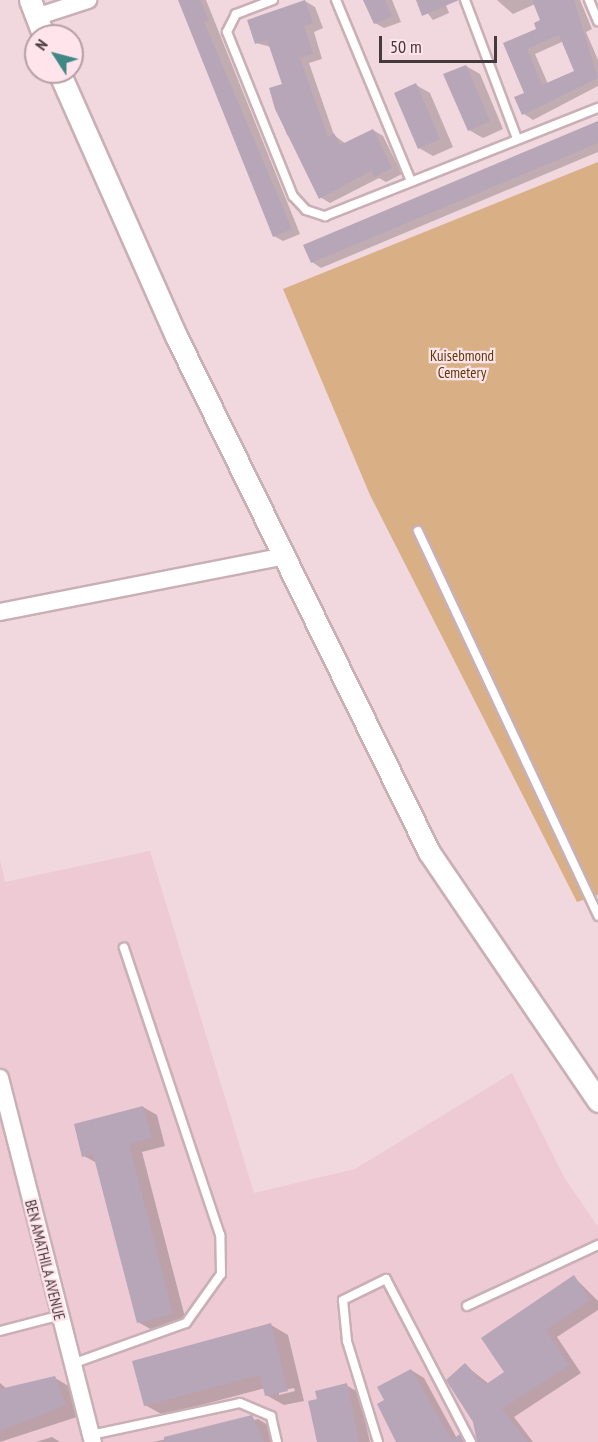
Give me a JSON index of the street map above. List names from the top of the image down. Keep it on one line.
{"streets":{"street":["BEN AMATHILA AVENUE"]},"parks":["Kuisebmond Cemetery"],"scale_bar":"50 m","north":"top left"}
